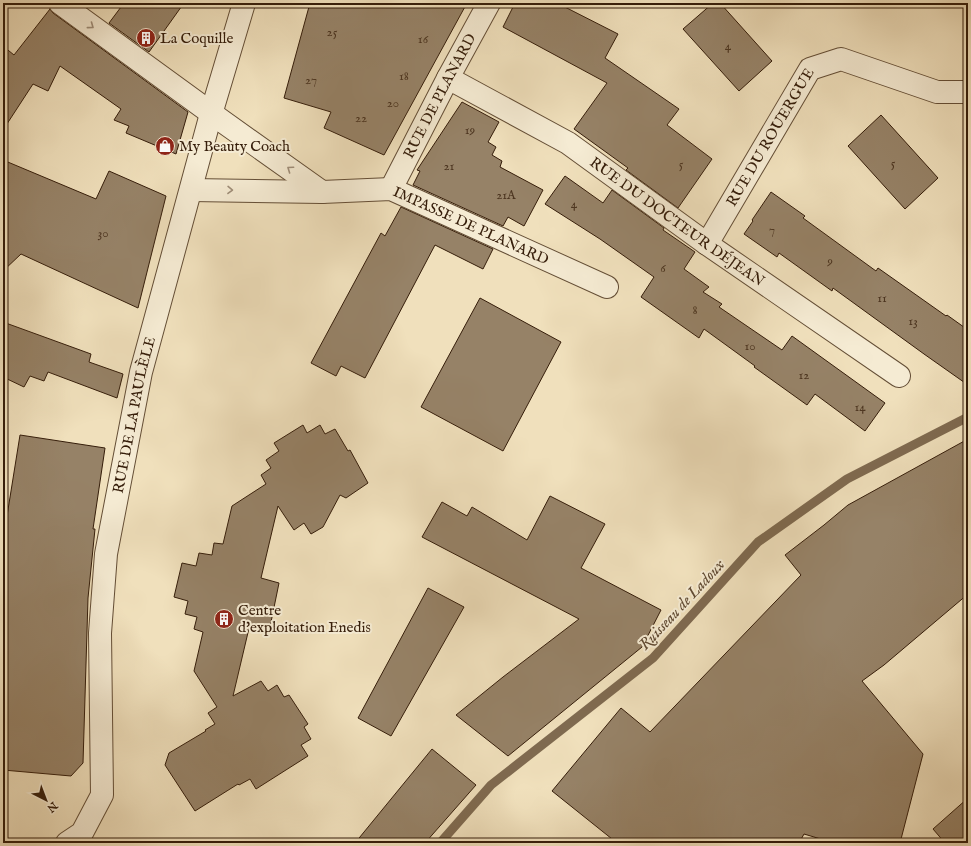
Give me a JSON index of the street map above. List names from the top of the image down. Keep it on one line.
{"streets":{"street":["RUE DE PLANARD","RUE DU ROUERGUE","RUE DU DOCTEUR DÉJEAN","IMPASSE DE PLANARD","RUE DE LA PAULÈLE"]},"crossings":[["RUE DE PLANARD","RUE DU DOCTEUR DÉJEAN"],["RUE DE PLANARD","IMPASSE DE PLANARD"],["RUE DU ROUERGUE","RUE DU DOCTEUR DÉJEAN"],["IMPASSE DE PLANARD","RUE DE LA PAULÈLE"]],"water":["Ruisseau de Ladoux"],"places":{"building":["La Coquille","Centre d'exploitation Enedis"],"shop":["My Beauty Coach"]},"house_numbers":["25","16","4","18","27","20","22","19","5","5","21","21A","4","7","30","9","6","11","8","13","10","12","14"],"north":"bottom right"}
